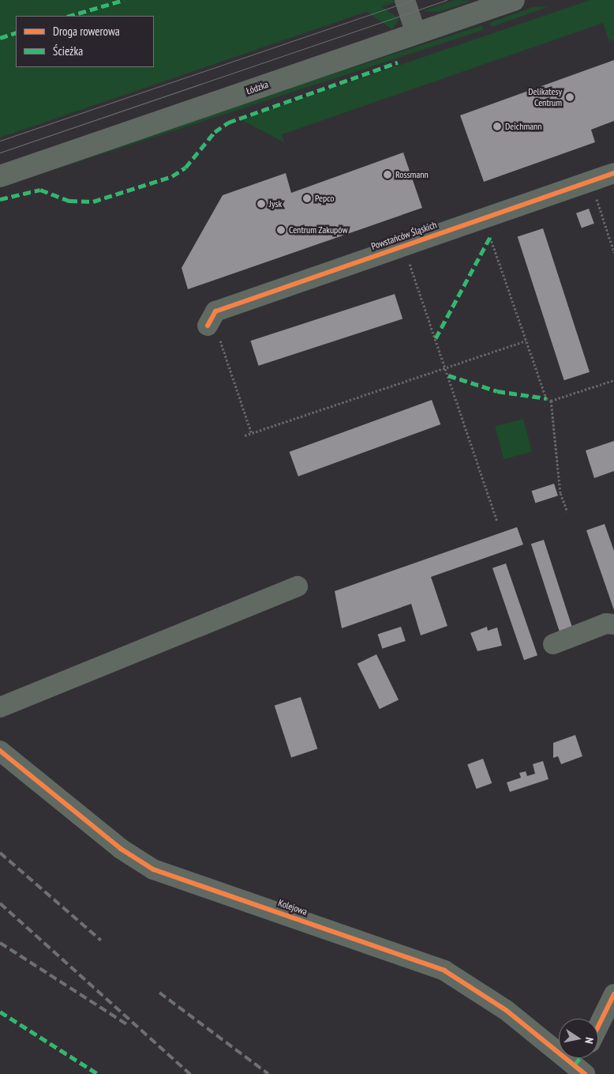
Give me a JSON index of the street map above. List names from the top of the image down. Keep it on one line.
{"streets":{"main road":["Łódzka"],"street":["Powstańców Śląskich","Kolejowa"]},"places":["Delikatesy Centrum","Deichmann","Rossmann","Pepco","Jysk","Centrum Zakupów"],"legend":["Droga rowerowa","Ścieżka"],"north":"right"}
